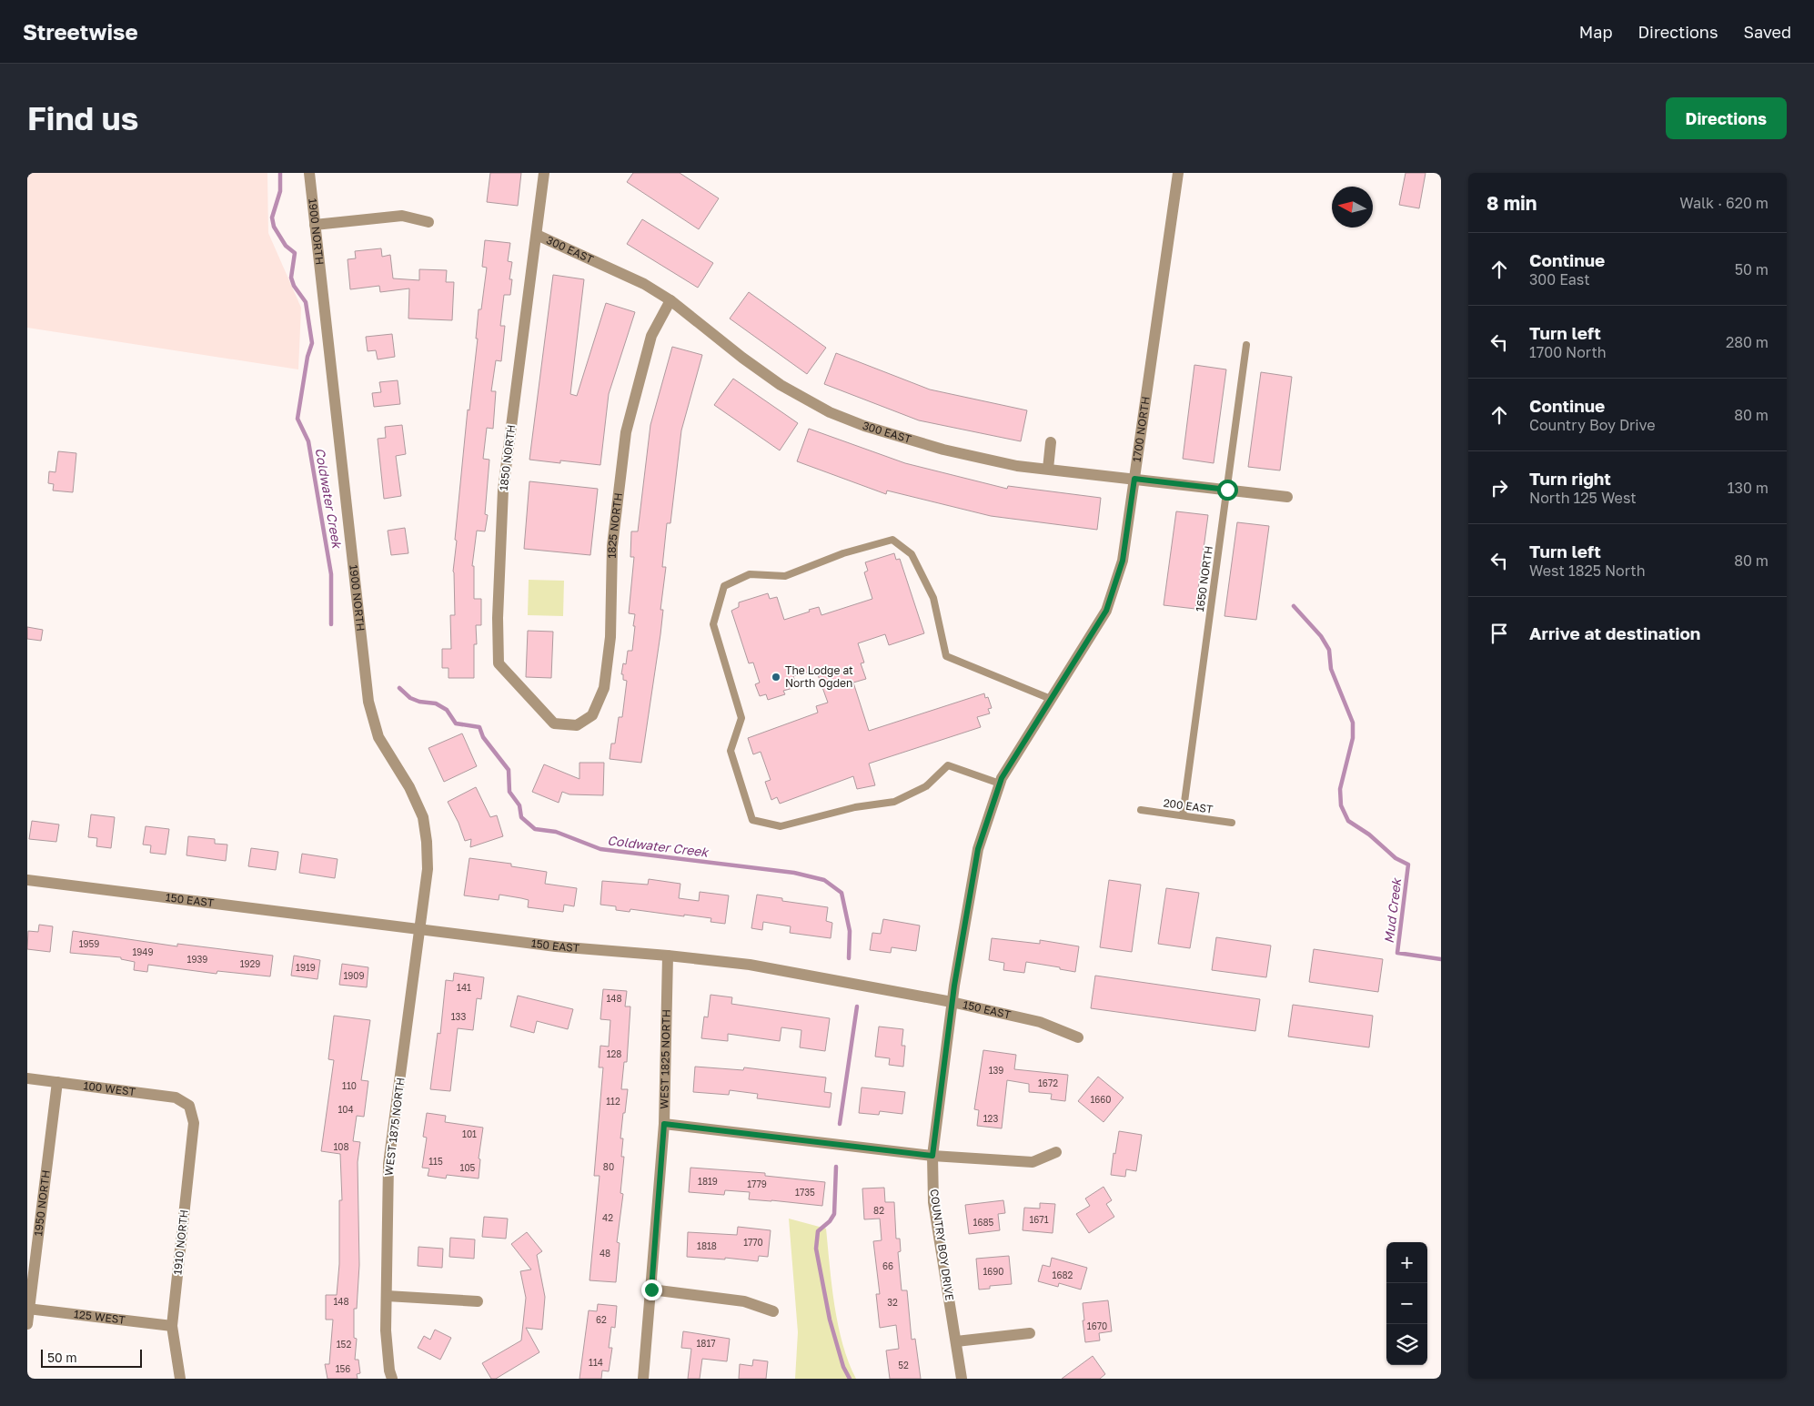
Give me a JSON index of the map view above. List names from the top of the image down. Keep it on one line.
{"streets":{"street":["1900 NORTH","300 EAST","1700 NORTH","1850 NORTH","1825 NORTH","150 EAST","WEST 1825 NORTH","100 WEST","WEST 1875 NORTH","1950 NORTH","1910 NORTH","COUNTRY BOY DRIVE","125 WEST"],"lane":["1650 NORTH","200 EAST"]},"crossings":[["1900 NORTH","150 EAST"],["1900 NORTH","WEST 1875 NORTH"],["300 EAST","1700 NORTH"],["300 EAST","1850 NORTH"],["300 EAST","1825 NORTH"],["300 EAST","1650 NORTH"],["1700 NORTH","150 EAST"],["1700 NORTH","COUNTRY BOY DRIVE"],["1850 NORTH","1825 NORTH"],["1650 NORTH","200 EAST"],["150 EAST","WEST 1825 NORTH"],["150 EAST","WEST 1875 NORTH"],["150 EAST","COUNTRY BOY DRIVE"],["100 WEST","1950 NORTH"],["100 WEST","1910 NORTH"],["1950 NORTH","125 WEST"],["1910 NORTH","125 WEST"]],"water":["Coldwater Creek","Mud Creek"],"places":["The Lodge at North Ogden"],"house_numbers":["1959","1949","1939","1929","1919","1909","141","148","133","128","139","1672","110","1660","112","104","123","101","108","115","80","105","1819","1779","1735","82","42","1671","1685","1770","1818","48","66","1690","1682","148","32","62","1670","1817","152","114","52","156"],"scale_bar":"50 m","north":"left","page":{"header":"Streetwise","nav":["Map","Directions","Saved"],"buttons":"Directions","title":"Find us","heading":["8 min","Walk · 620 m"],"list":[["Continue","300 East","50 m"],["Turn left","1700 North","280 m"],["Continue","Country Boy Drive","80 m"],["Turn right","North 125 West","130 m"],["Turn left","West 1825 North","80 m"],"Arrive at destination"],"map_buttons":["+","−"],"scale":"50 m"}}
